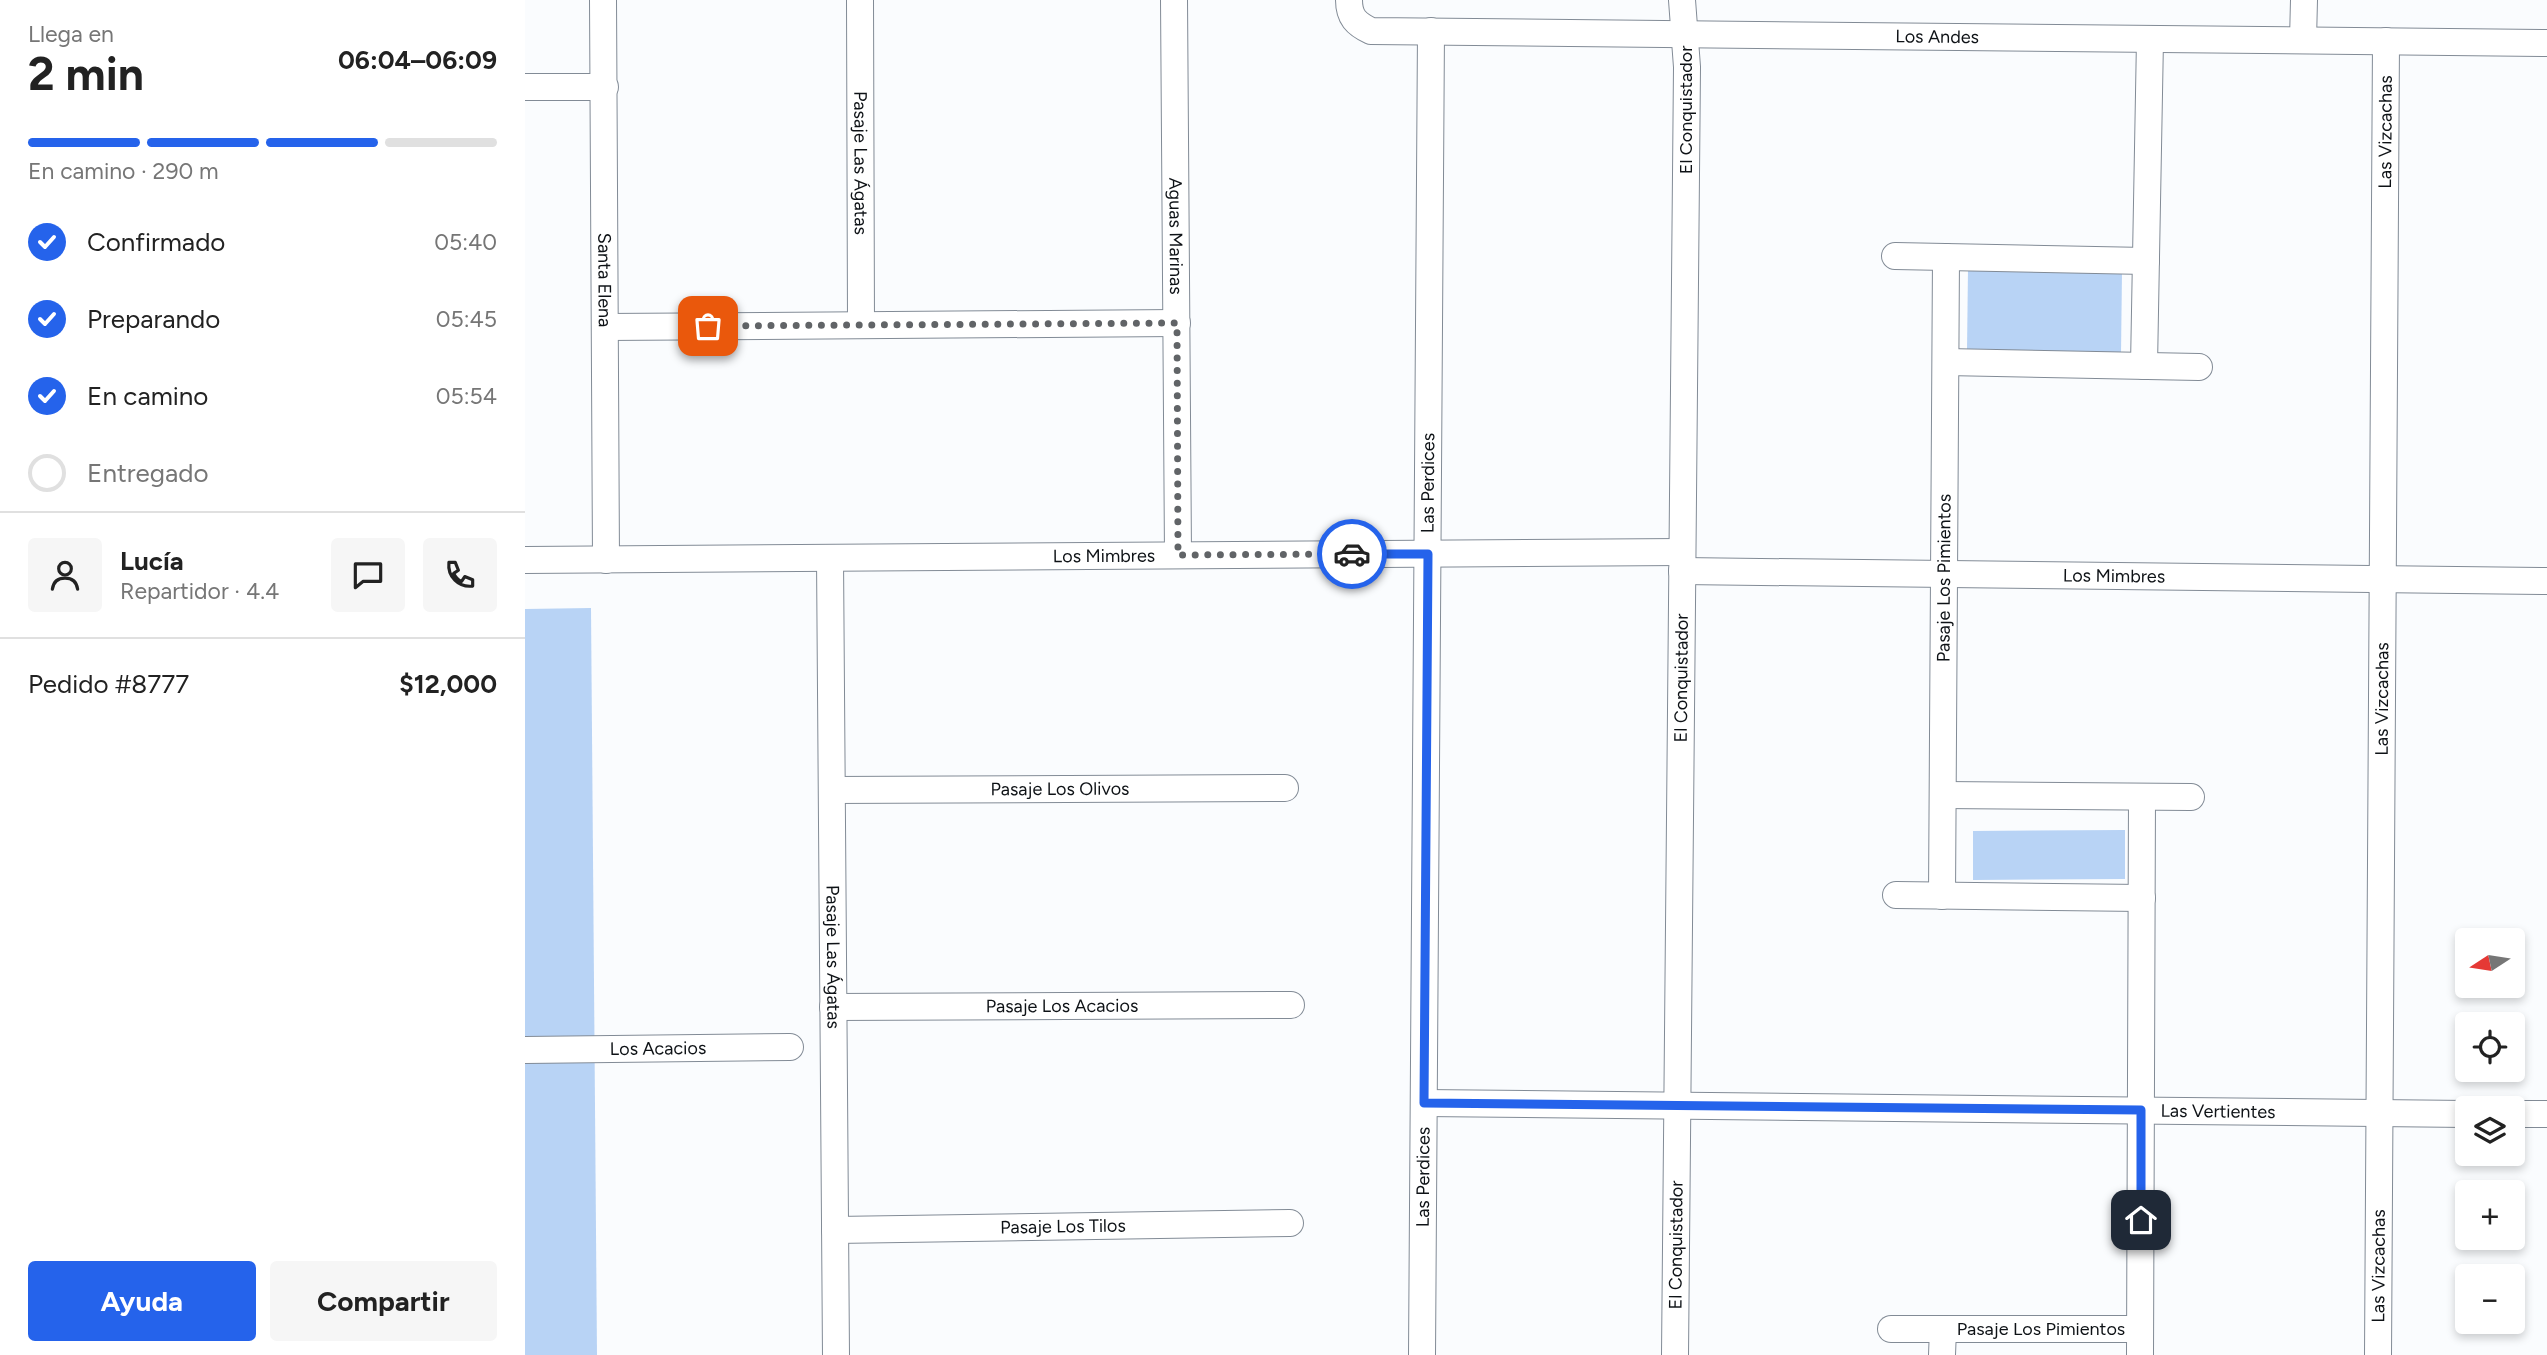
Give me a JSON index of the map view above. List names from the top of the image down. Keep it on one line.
{"streets":{"street":["Los Andes","El Conquistador","Las Vizcachas","Pasaje Las Ágatas","Aguas Marinas","Santa Elena","Las Perdices","Los Mimbres","Pasaje Los Pimientos","Pasaje Los Olivos","Pasaje Los Acacios","Los Acacios","Las Vertientes","Pasaje Los Tilos"]},"crossings":[["Los Andes","El Conquistador"],["Los Andes","Las Vizcachas"],["Los Andes","Las Perdices"],["El Conquistador","Los Mimbres"],["El Conquistador","Las Vertientes"],["Las Vizcachas","Los Mimbres"],["Las Vizcachas","Las Vertientes"],["Pasaje Las Ágatas","Los Mimbres"],["Pasaje Las Ágatas","Pasaje Los Olivos"],["Pasaje Las Ágatas","Pasaje Los Acacios"],["Pasaje Las Ágatas","Pasaje Los Tilos"],["Aguas Marinas","Los Mimbres"],["Santa Elena","Los Mimbres"],["Las Perdices","Los Mimbres"],["Las Perdices","Las Vertientes"],["Los Mimbres","Pasaje Los Pimientos"],["Pasaje Los Pimientos","Las Vertientes"]],"north":"left","page":{"heading":["2 min","Llega en","06:04–06:09"],"panel":["Lucía","Repartidor · 4.4","Pedido #8777","$12,000"],"bar":"En camino · 290 m","list":[["Confirmado","05:40"],["Preparando","05:45"],["En camino","05:54"],"Entregado"],"map_buttons":["+","−"],"buttons":["Ayuda","Compartir"]}}
